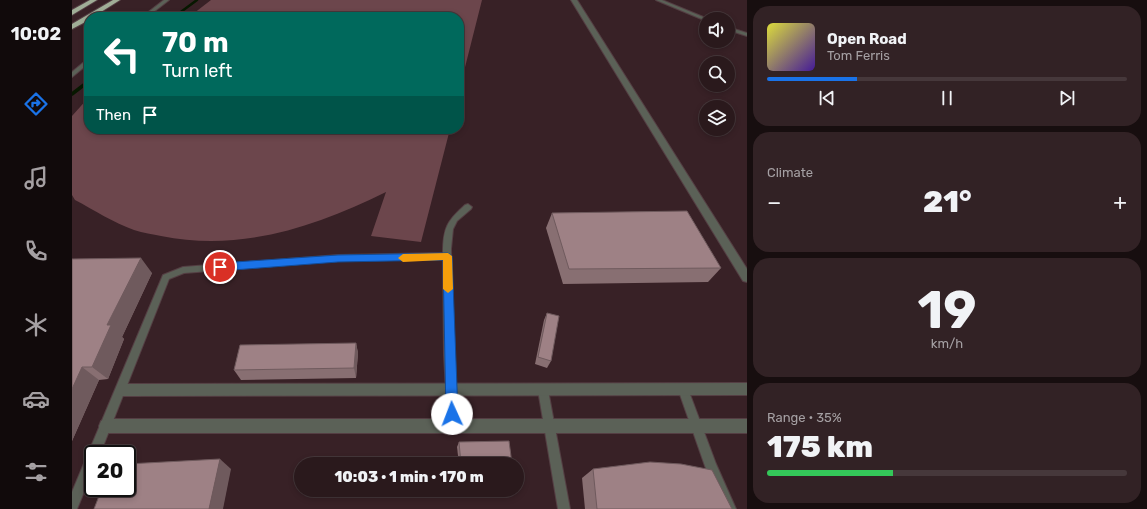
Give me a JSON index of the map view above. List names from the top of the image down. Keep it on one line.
{"page":{"tabs":"10:02","turn":["70 m","Turn left"],"song":["Open Road","Tom Ferris"],"then":"Then","tile":["Climate",["19","km/h"],["Range · 35%","175 km"]],"heat":["−","21°","+"],"limit":"20","trip":"10:03 · 1 min · 170 m"}}
